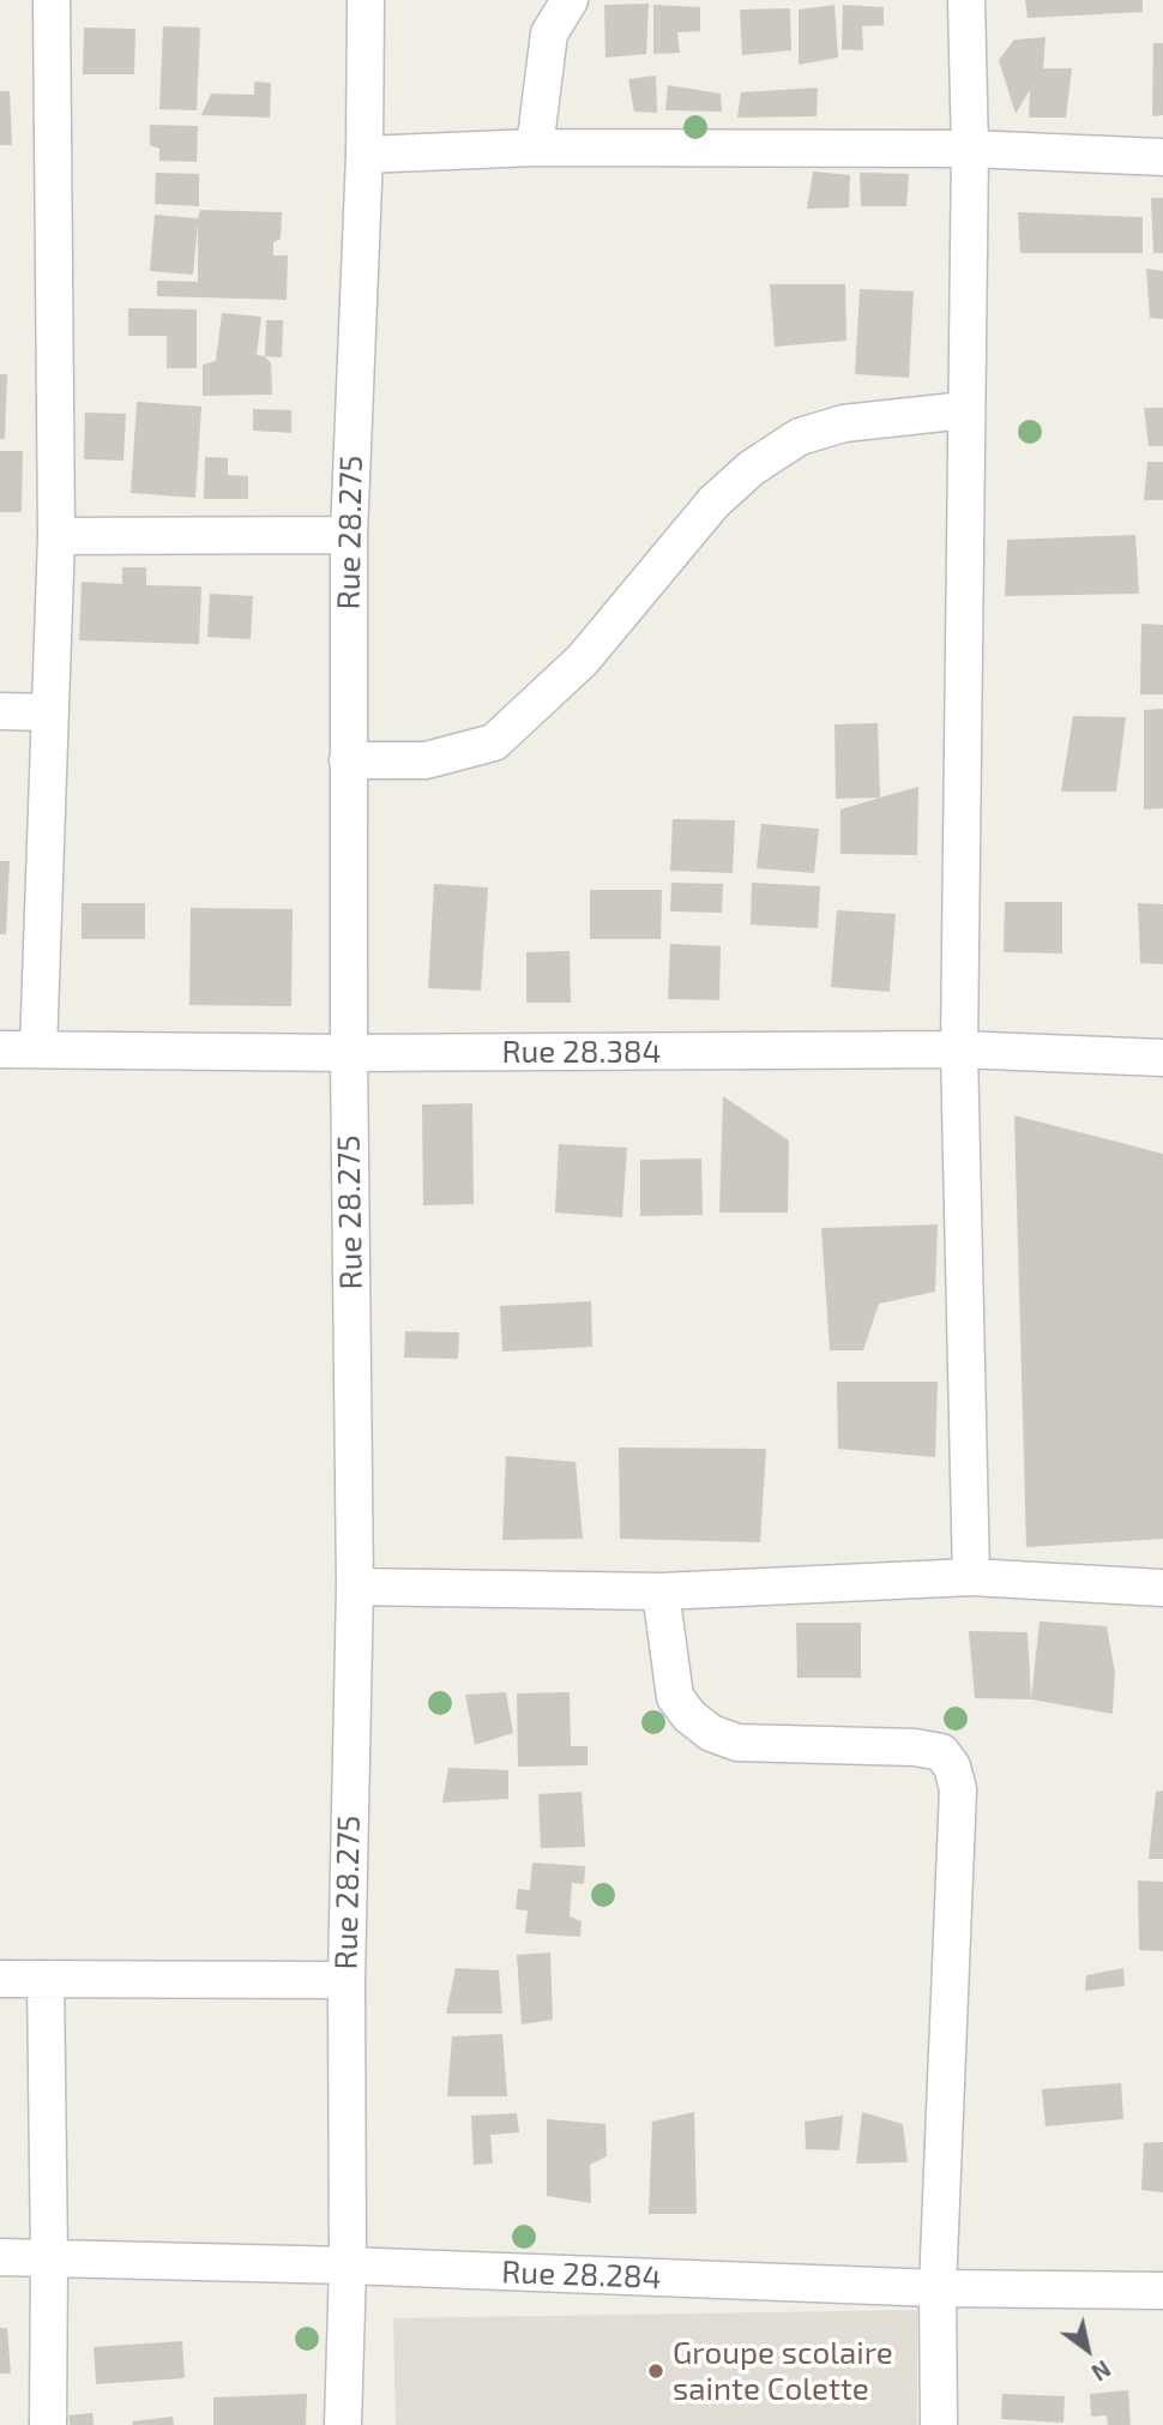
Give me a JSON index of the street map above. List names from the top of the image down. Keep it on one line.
{"streets":{"street":["Rue 28.275","Rue 28.384","Rue 28.284"]},"crossings":[["Rue 28.275","Rue 28.384"],["Rue 28.275","Rue 28.284"]],"places":["Groupe scolaire sainte Colette"],"north":"bottom right"}
